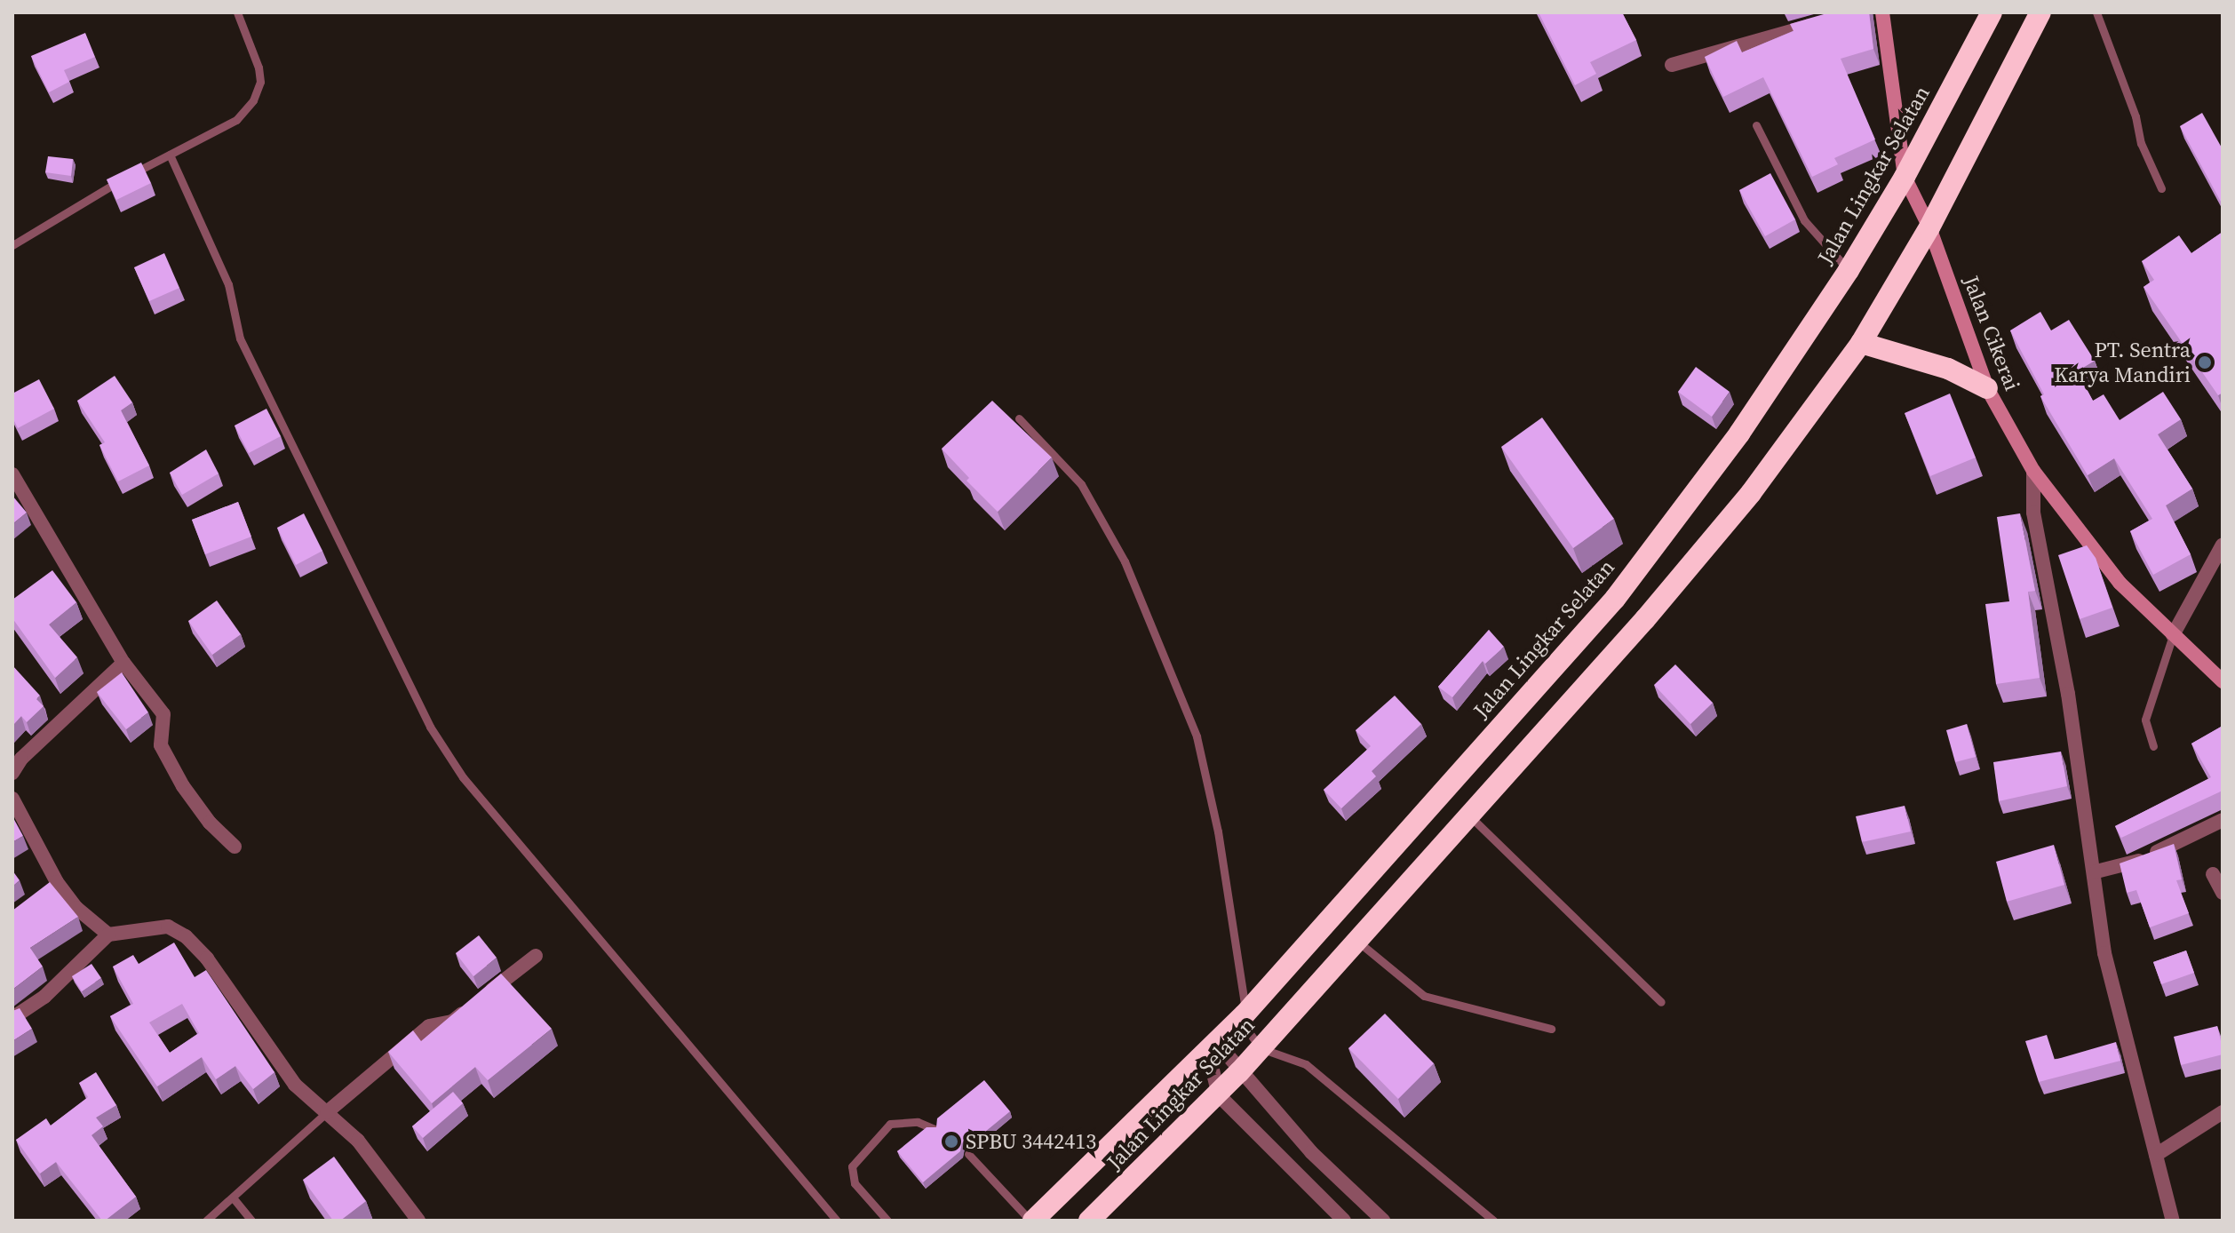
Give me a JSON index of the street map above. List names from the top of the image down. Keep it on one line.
{"streets":{"highway":["Jalan Lingkar Selatan"],"street":["Jalan Cikerai"]},"crossings":[["Jalan Lingkar Selatan","Jalan Cikerai"]],"places":["PT. Sentra Karya Mandiri","SPBU 3442413"]}
